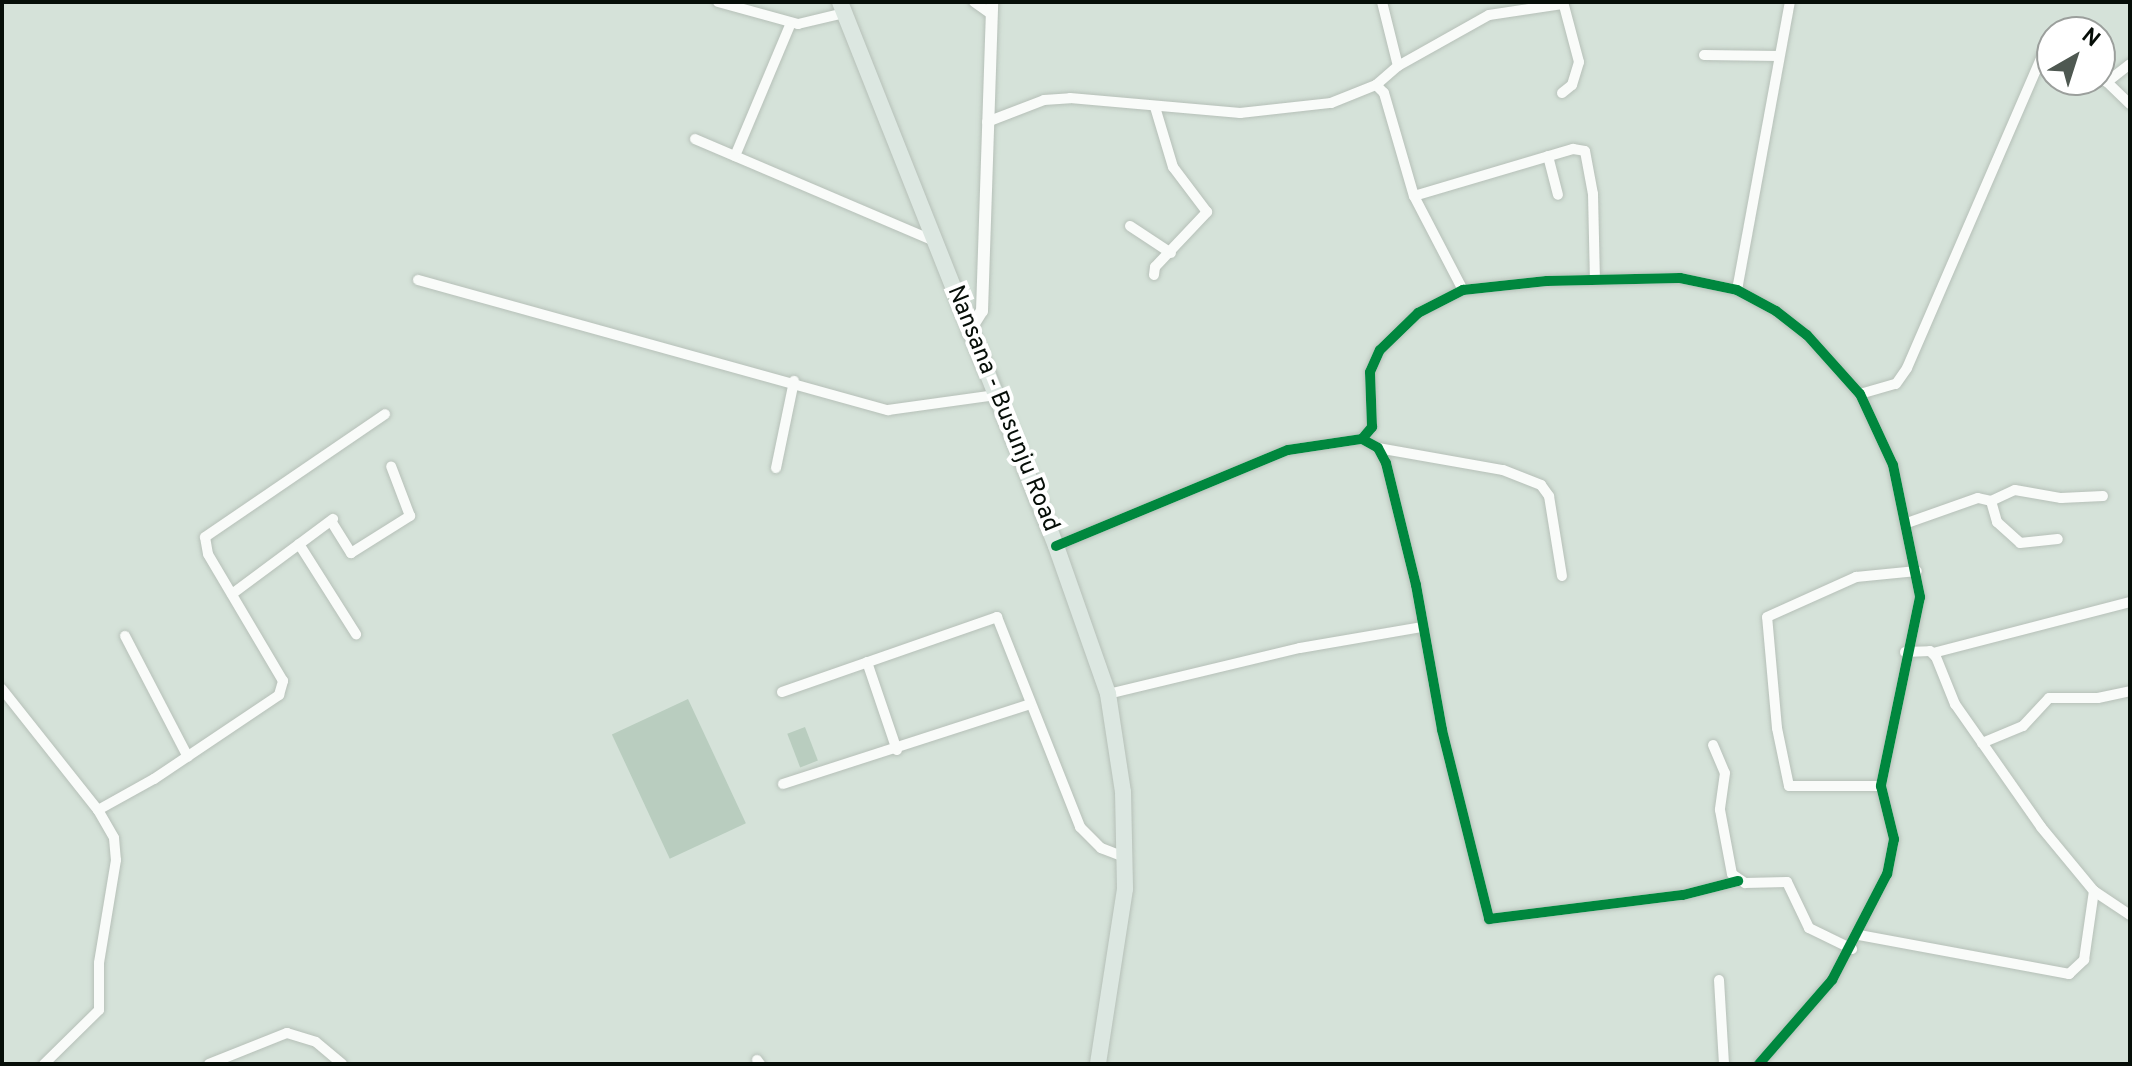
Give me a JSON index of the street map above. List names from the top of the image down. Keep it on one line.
{"streets":{"main road":["Nansana - Busunju Road"]},"north":"top right"}
